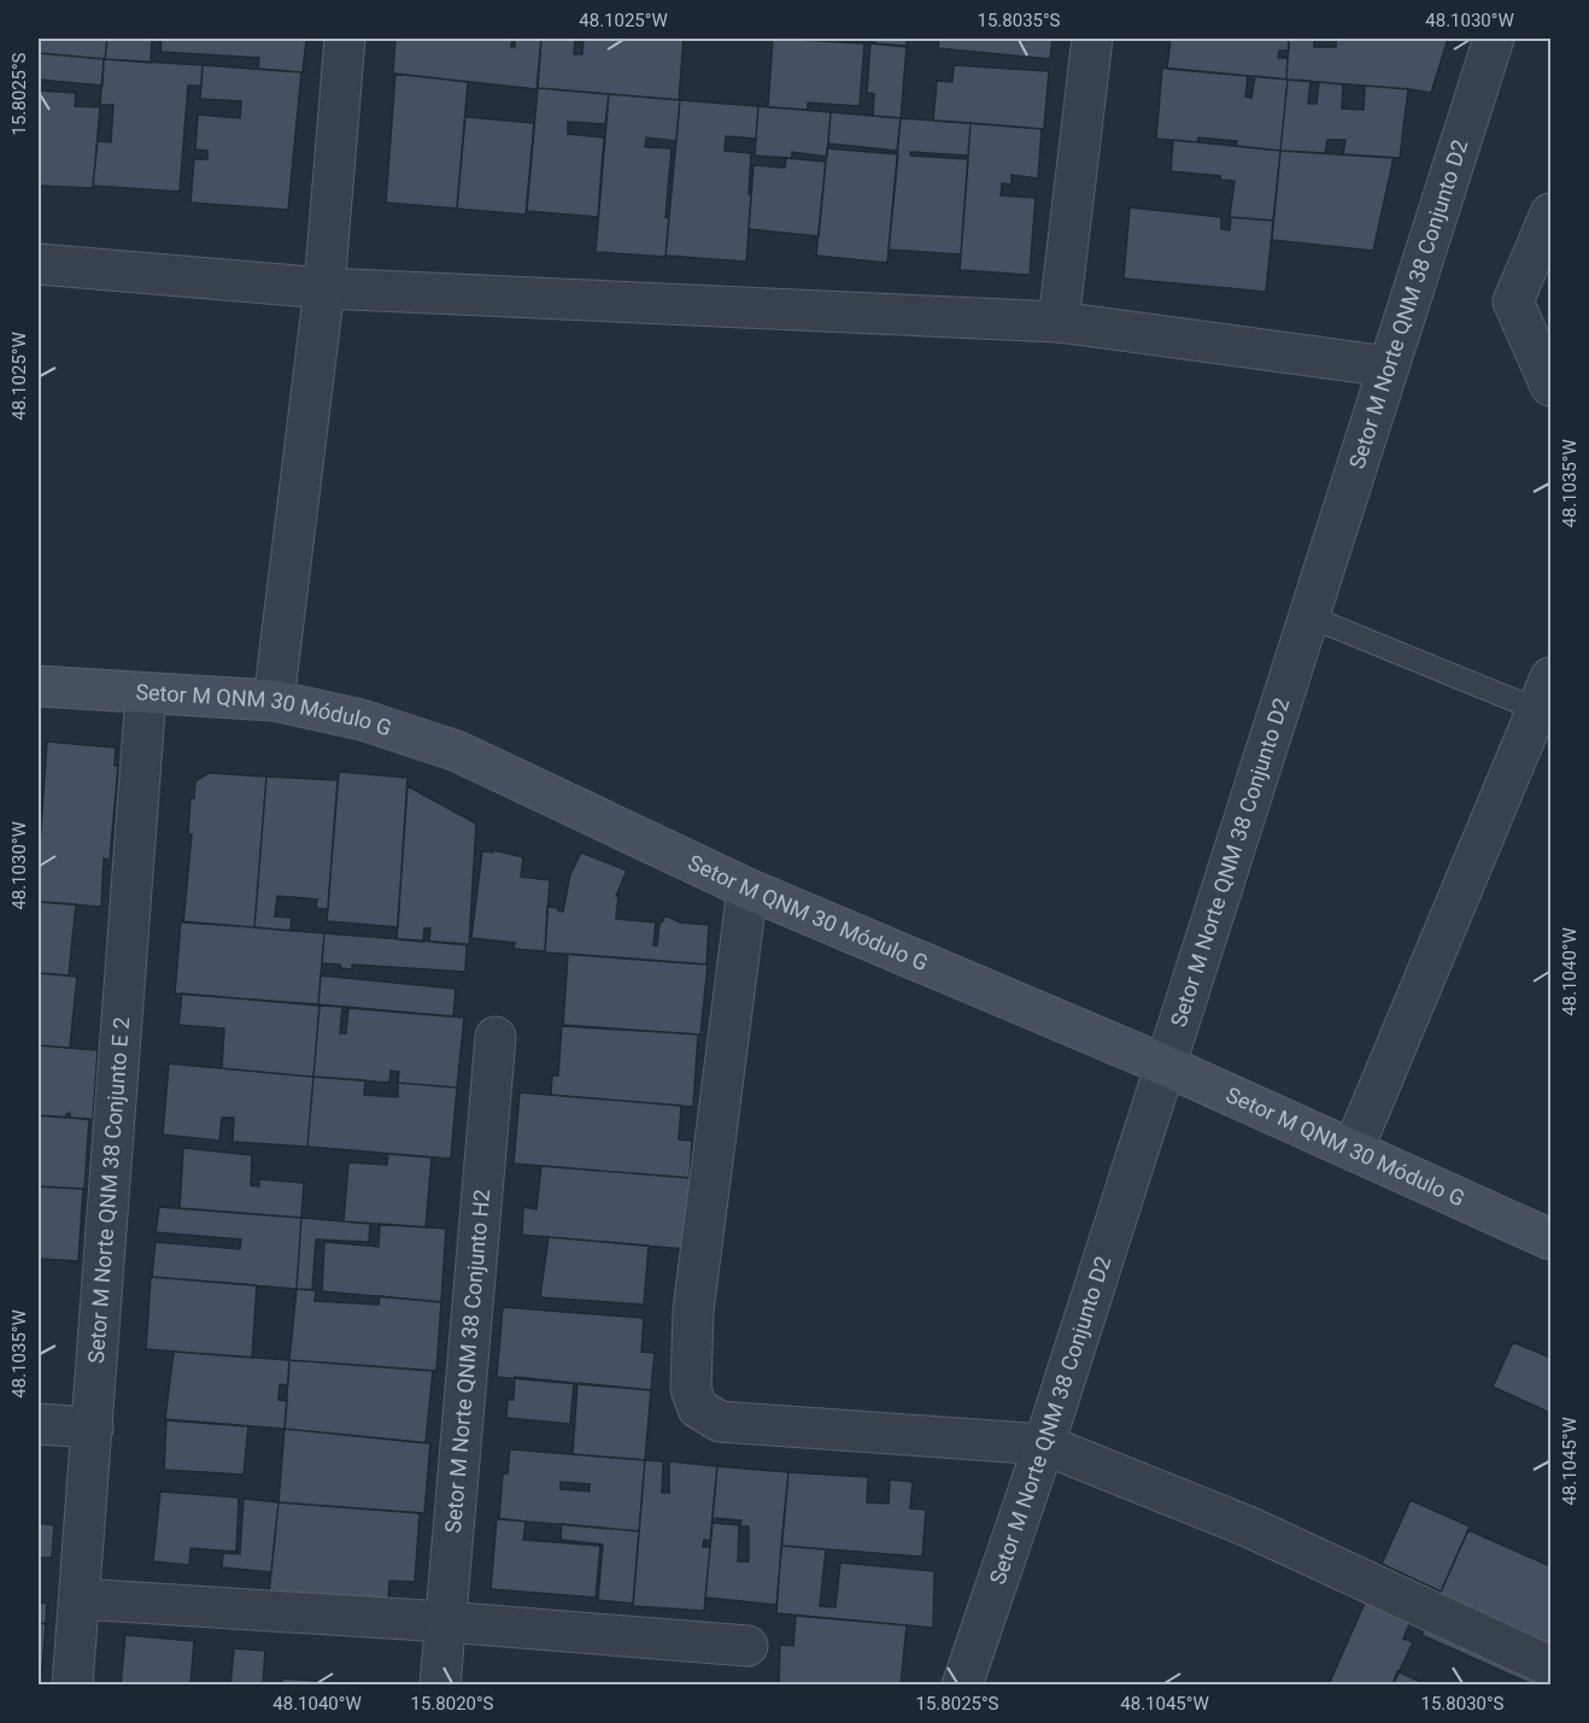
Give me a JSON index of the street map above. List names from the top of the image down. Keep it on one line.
{"streets":{"street":["Setor M Norte QNM 38 Conjunto D2","Setor M QNM 30 Módulo G","Setor M Norte QNM 38 Conjunto E 2","Setor M Norte QNM 38 Conjunto H2"]},"crossings":[["Setor M Norte QNM 38 Conjunto D2","Setor M QNM 30 Módulo G"],["Setor M QNM 30 Módulo G","Setor M Norte QNM 38 Conjunto E 2"]],"coordinates":["48.1025°W","15.8035°S","48.1030°W","15.8025°S","48.1035°W","48.1040°W","48.1045°W","15.8020°S","15.8030°S"]}
